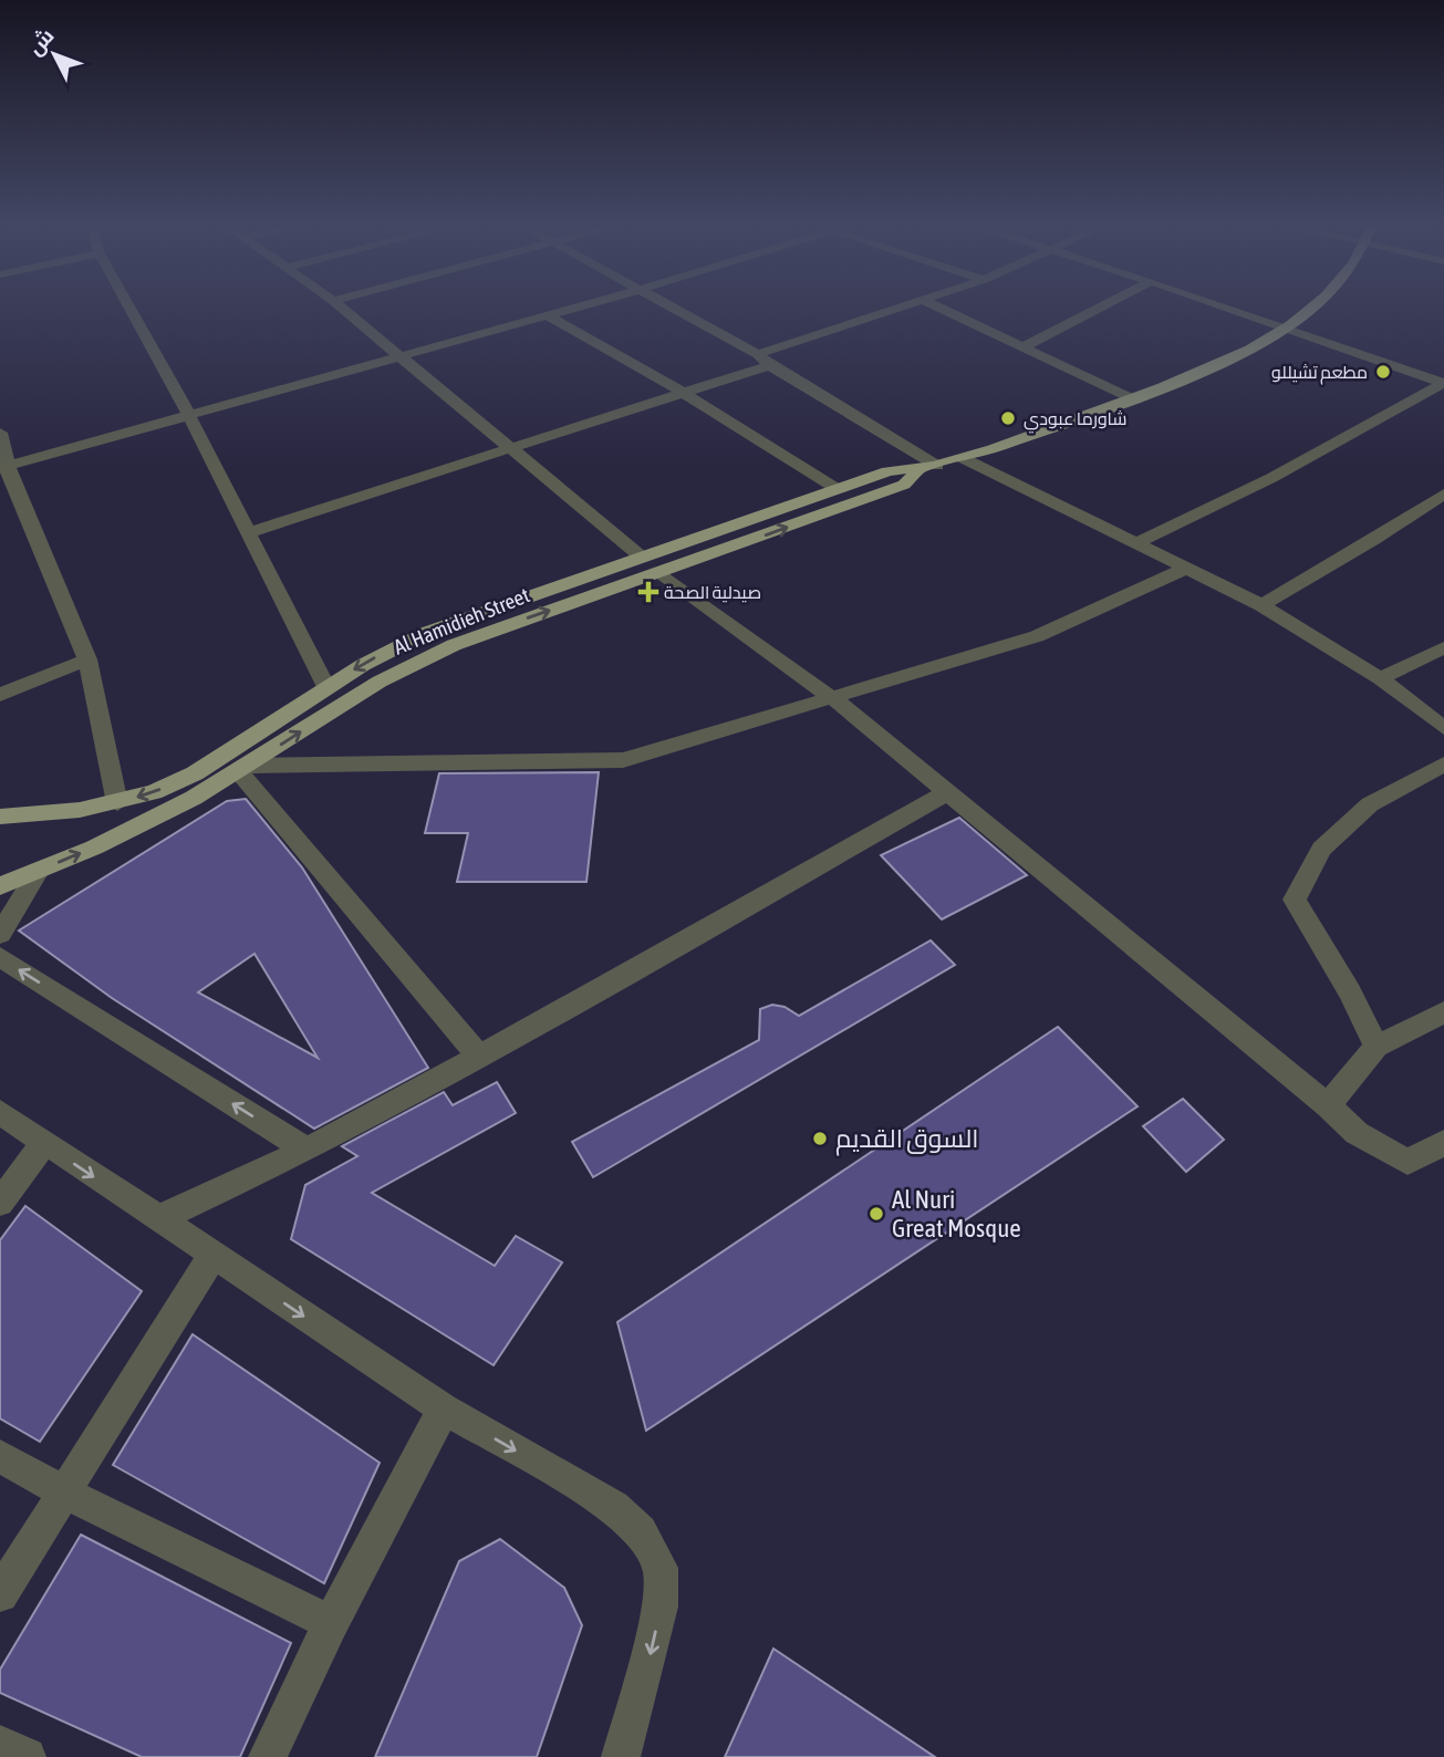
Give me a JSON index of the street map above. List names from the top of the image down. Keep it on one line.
{"streets":{"main road":["Al Hamidieh Street"]},"places":{"other":["مطعم تشيللو","شاورما عبودي","السوق القديم","Al Nuri Great Mosque"],"health":["صيدلية الصحة"]},"north":"top left"}
